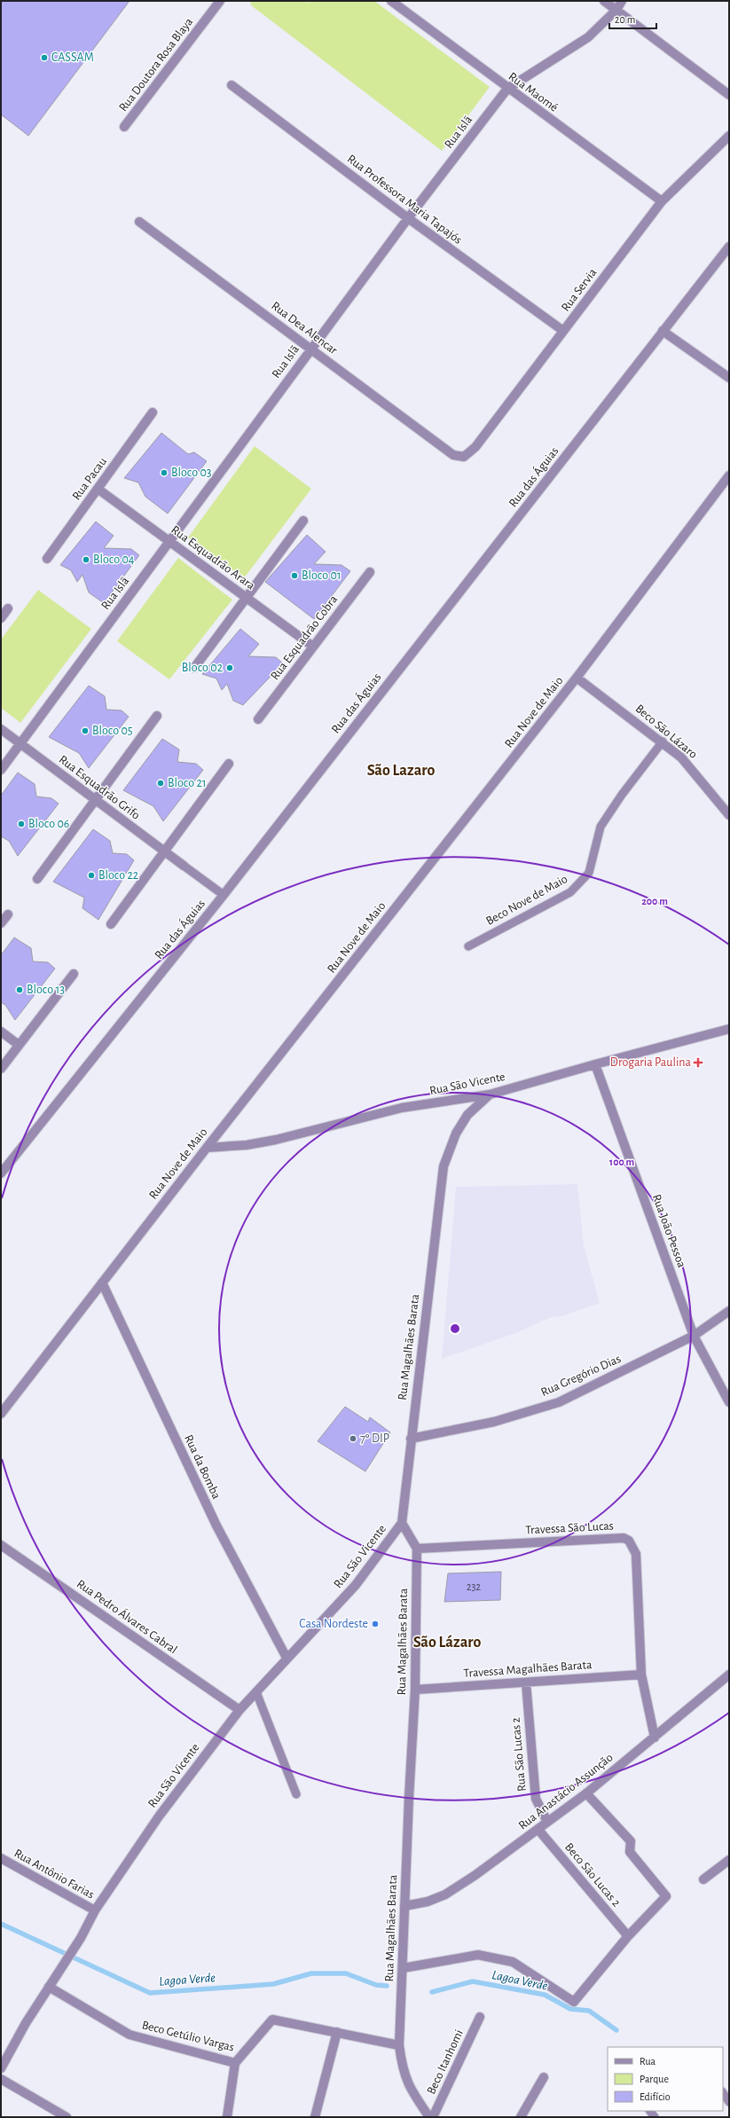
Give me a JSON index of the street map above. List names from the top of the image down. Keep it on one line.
{"streets":{"street":["Rua Doutora Rosa Blaya","Rua Maomé","Rua Islã","Rua Professora Maria Tapajós","Rua Servia","Rua Dea Alencar","Rua das Águias","Rua Pacau","Rua Esquadrão Arara","Rua Esquadrão Cobra","Rua Nove de Maio","Beco São Lázaro","Rua Esquadrão Grifo","Rua São Vicente","Rua João Pessoa","Rua Magalhães Barata","Rua Gregório Dias","Rua da Bomba","Travessa São Lucas","Rua Pedro Álvares Cabral","Travessa Magalhães Barata","Rua São Lucas 2","Rua Anastácio Assunção","Rua Antônio Farias","Beco São Lucas 2","Beco Getúlio Vargas","Beco Itanhomi"],"lane":["Beco Nove de Maio"]},"crossings":[["Rua Maomé","Rua Islã"],["Rua Maomé","Rua Servia"],["Rua Islã","Rua Professora Maria Tapajós"],["Rua Islã","Rua Dea Alencar"],["Rua Islã","Rua Esquadrão Arara"],["Rua Islã","Rua Esquadrão Grifo"],["Rua Professora Maria Tapajós","Rua Servia"],["Rua Servia","Rua Dea Alencar"],["Rua Pacau","Rua Esquadrão Arara"],["Rua Esquadrão Arara","Rua Esquadrão Cobra"],["Rua Nove de Maio","Beco São Lázaro"],["Rua Nove de Maio","Rua São Vicente"],["Rua Nove de Maio","Rua da Bomba"],["Beco São Lázaro","Beco Nove de Maio"],["Rua São Vicente","Rua João Pessoa"],["Rua São Vicente","Rua Magalhães Barata"],["Rua São Vicente","Rua da Bomba"],["Rua São Vicente","Rua Pedro Álvares Cabral"],["Rua São Vicente","Rua Antônio Farias"],["Rua São Vicente","Beco Getúlio Vargas"],["Rua João Pessoa","Rua Gregório Dias"],["Rua Magalhães Barata","Rua Gregório Dias"],["Rua Magalhães Barata","Travessa São Lucas"],["Rua Magalhães Barata","Travessa Magalhães Barata"],["Rua Magalhães Barata","Rua Anastácio Assunção"],["Rua Magalhães Barata","Beco Getúlio Vargas"],["Travessa São Lucas","Travessa Magalhães Barata"],["Travessa São Lucas","Rua Anastácio Assunção"],["Travessa Magalhães Barata","Rua São Lucas 2"],["Rua São Lucas 2","Rua Anastácio Assunção"],["Rua Anastácio Assunção","Beco São Lucas 2"]],"districts":["São Lazaro","São Lázaro"],"water":["Lagoa Verde"],"places":{"other":["CASSAM","Bloco 03","Bloco 04","Bloco 01","Bloco 02","Bloco 05","Bloco 21","Bloco 06","Bloco 22","Bloco 13","7º DIP","Casa Nordeste"],"health":["Drogaria Paulina"]},"house_numbers":["232"],"legend":["Rua","Parque","Edifício"],"scale_bar":"20 m","rings":["200 m","100 m"]}
